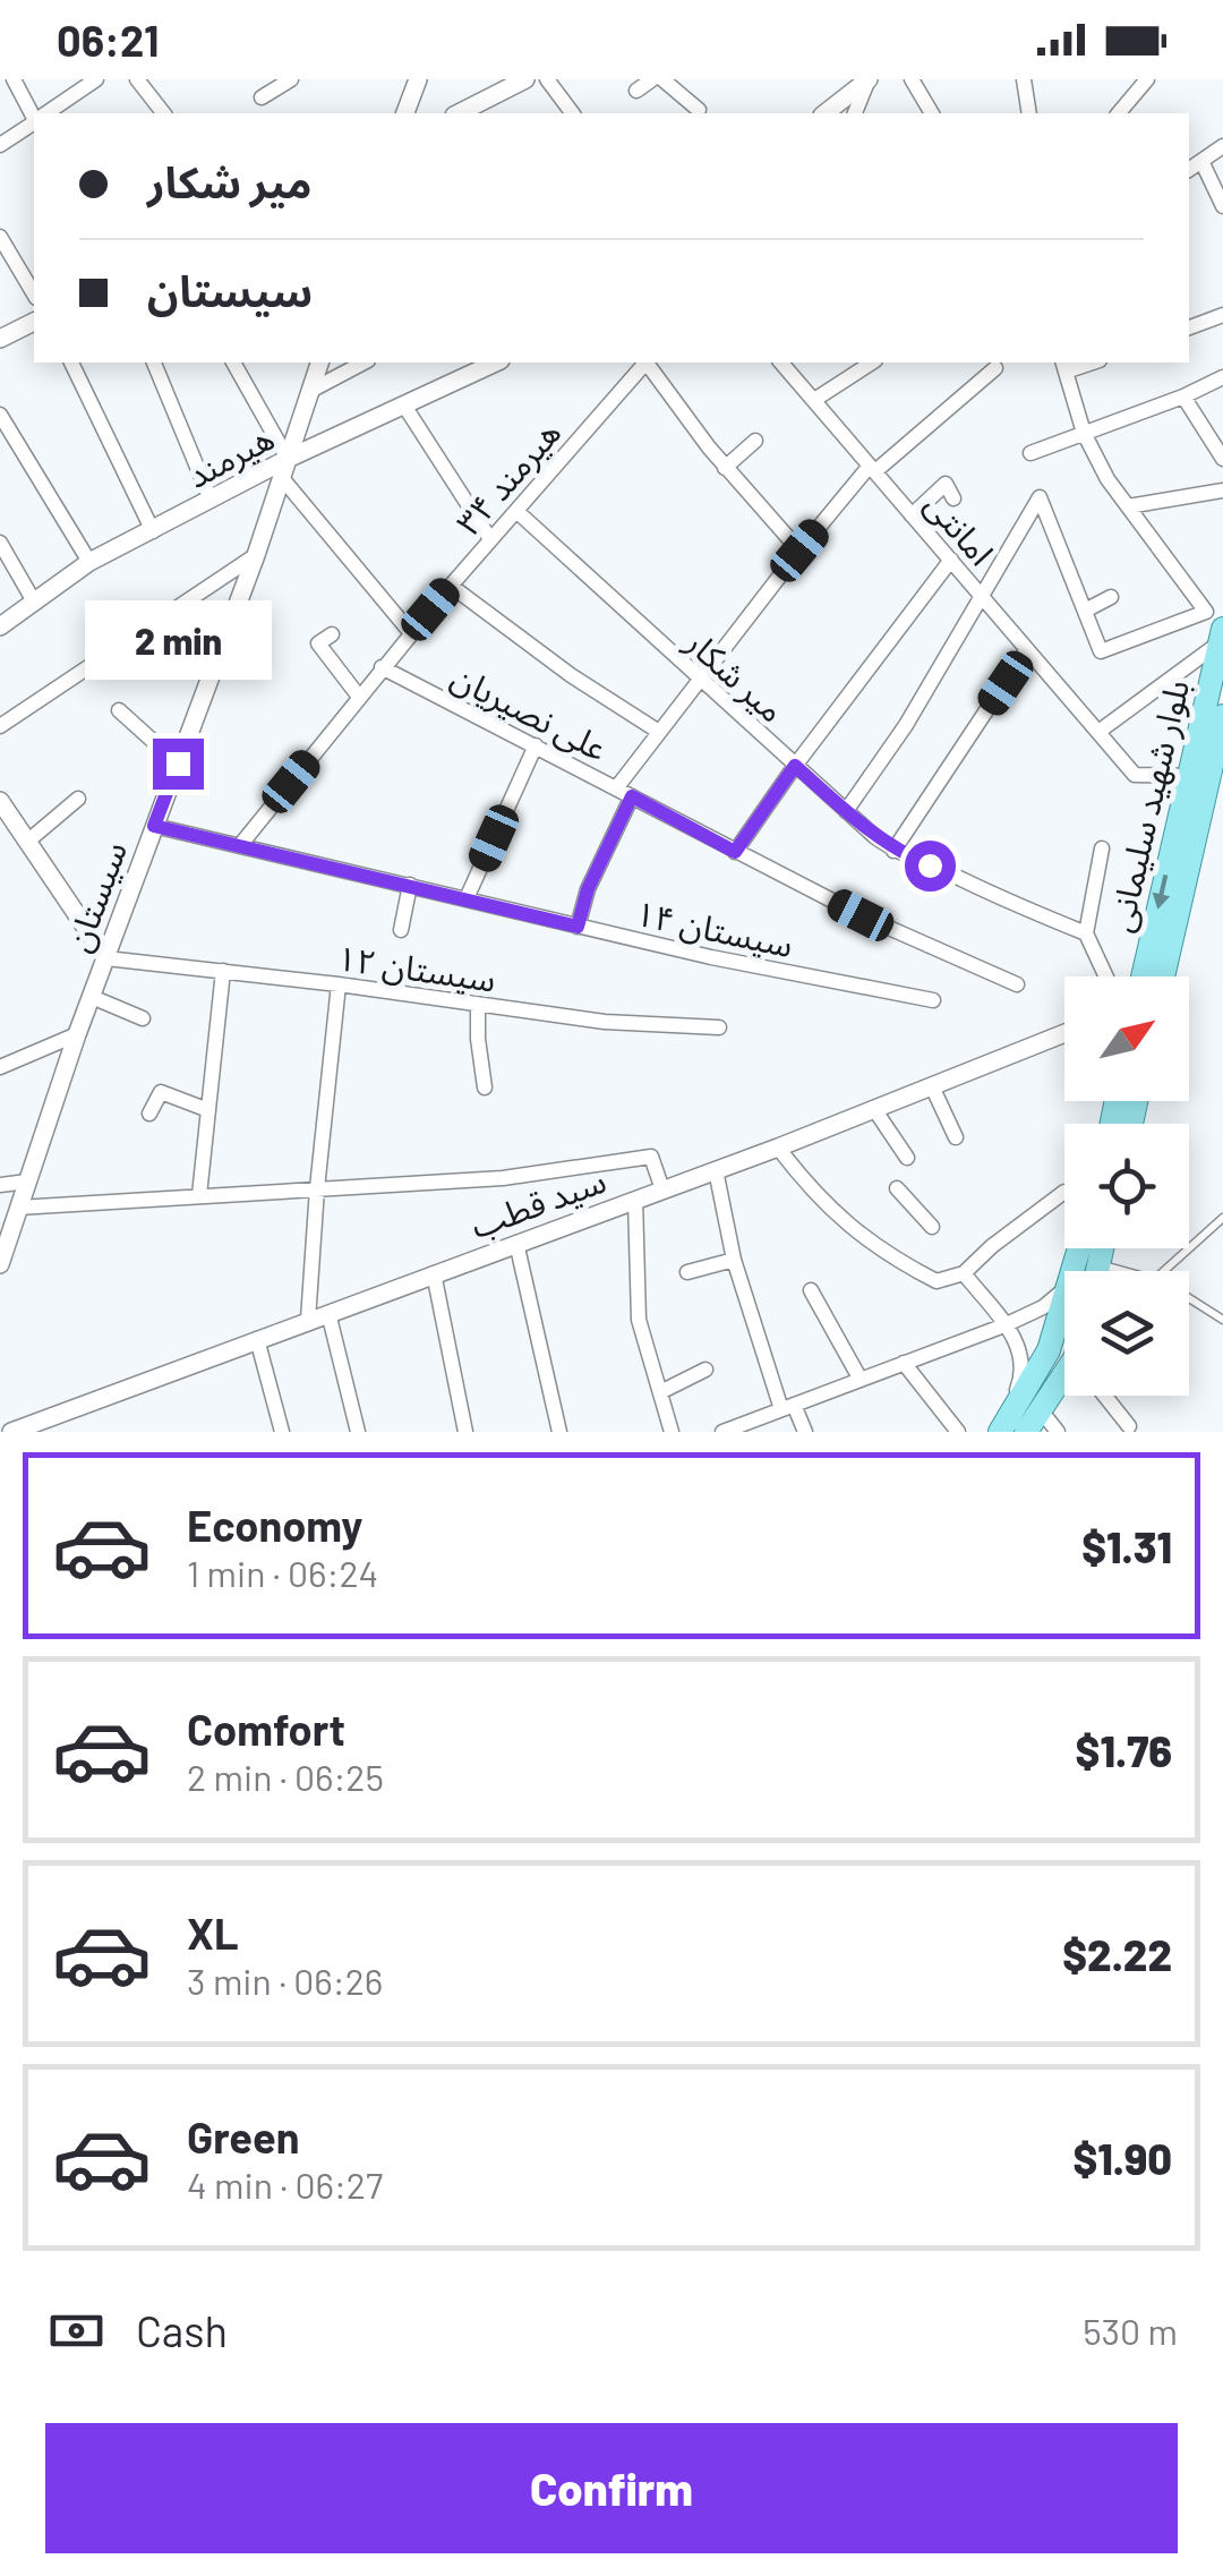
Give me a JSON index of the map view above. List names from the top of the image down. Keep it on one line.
{"streets":{"main road":["بلوار شهید سلیمانی"],"street":["هیرمند","هیرمند ۳۴","امانتی","میر شکار","علی نصیریان","سیستان","سیستان ۱۴","سیستان ۱۲","سید قطب"]},"crossings":[["هیرمند","سیستان"],["هیرمند ۳۴","میر شکار"],["هیرمند ۳۴","علی نصیریان"],["هیرمند ۳۴","سیستان ۱۴"],["امانتی","بلوار شهید سلیمانی"],["سیستان","سیستان ۱۴"],["سیستان","سیستان ۱۲"]],"north":"top right","page":{"status":"06:21","banner":["میر شکار","سیستان"],"bubble":"2 min","list":[{"name":"Economy","note":"1 min · 06:24","value":"$1.31"},{"name":"Comfort","note":"2 min · 06:25","value":"$1.76"},{"name":"XL","note":"3 min · 06:26","value":"$2.22"},{"name":"Green","note":"4 min · 06:27","value":"$1.90"}],"pay":["Cash","530 m"],"buttons":"Confirm"}}
